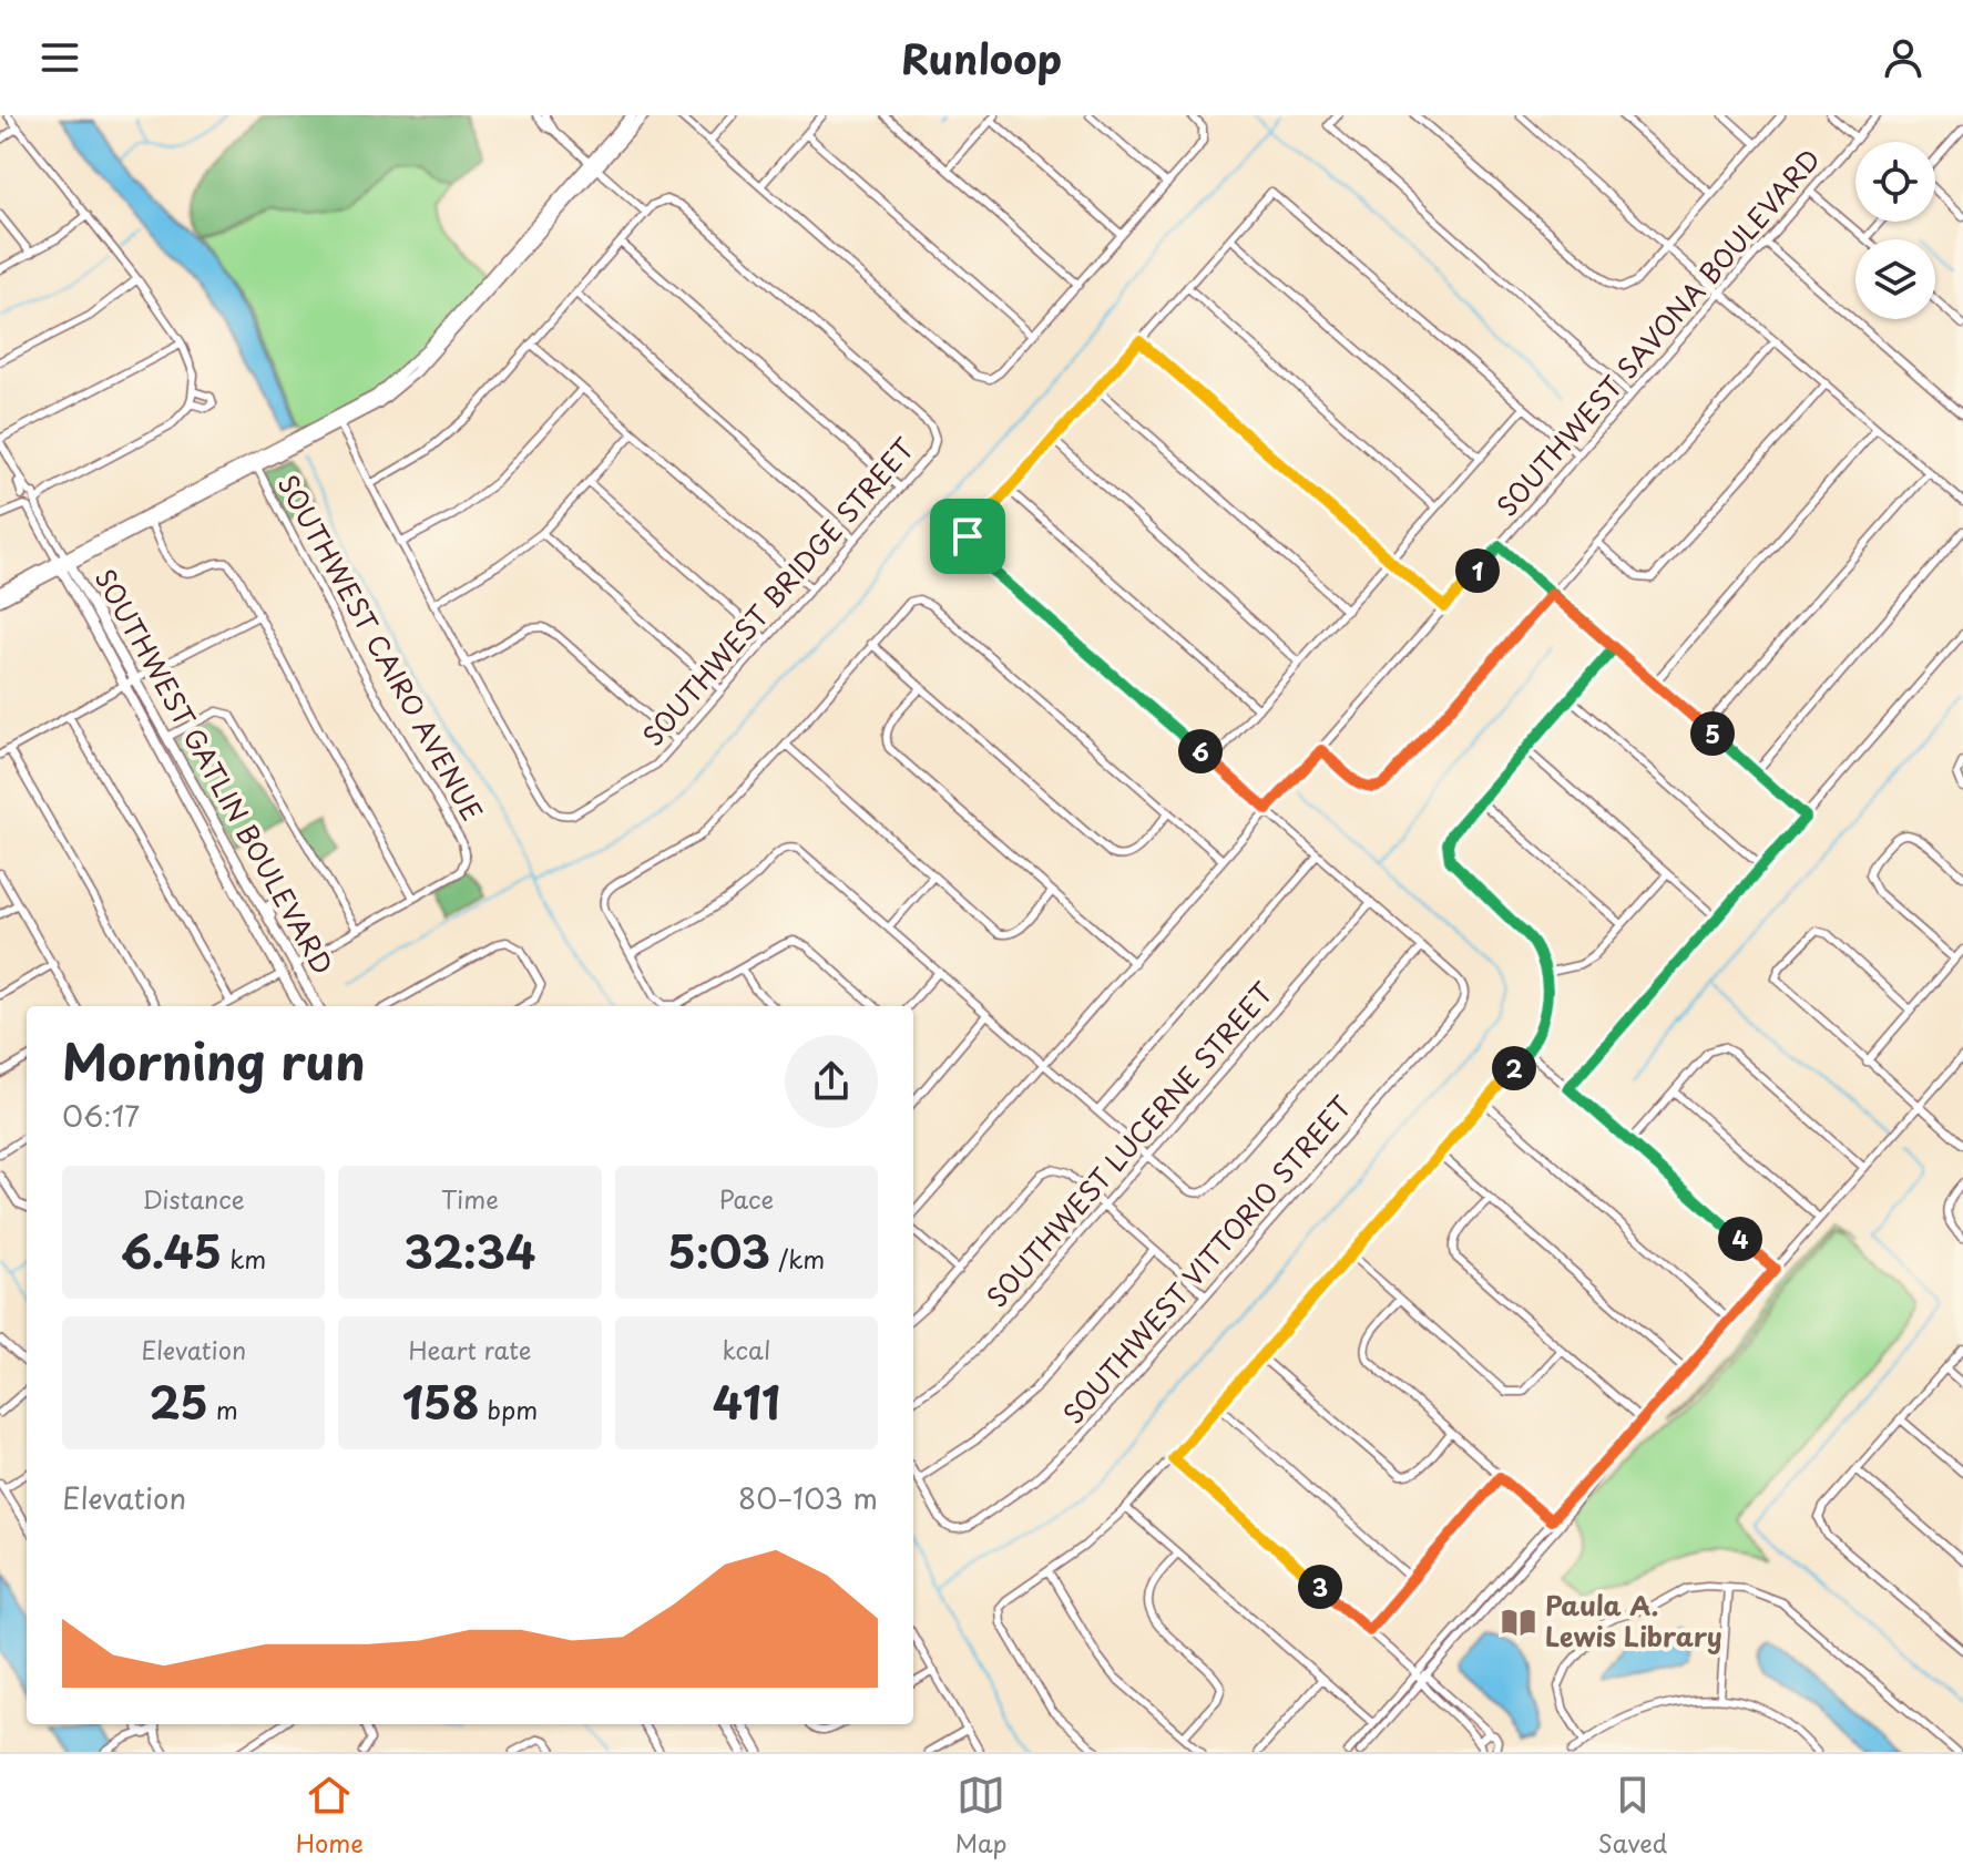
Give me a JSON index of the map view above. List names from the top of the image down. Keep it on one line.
{"streets":{"main road":["SOUTHWEST GATLIN BOULEVARD"],"street":["SOUTHWEST SAVONA BOULEVARD","SOUTHWEST BRIDGE STREET","SOUTHWEST CAIRO AVENUE","SOUTHWEST LUCERNE STREET","SOUTHWEST VITTORIO STREET"]},"places":{"library":["Paula A. Lewis Library"]},"page":{"header":"Runloop","pins":["1","5","6","2","4","3"],"heading":["Morning run","06:17"],"stats":[["Distance","6.45 km"],["Time","32:34"],["Pace","5:03 /km"],["Elevation","25 m"],["Heart rate","158 bpm"],["kcal","411"]],"chart":["Elevation","80–103 m"],"tabs":["Home","Map","Saved"]}}
